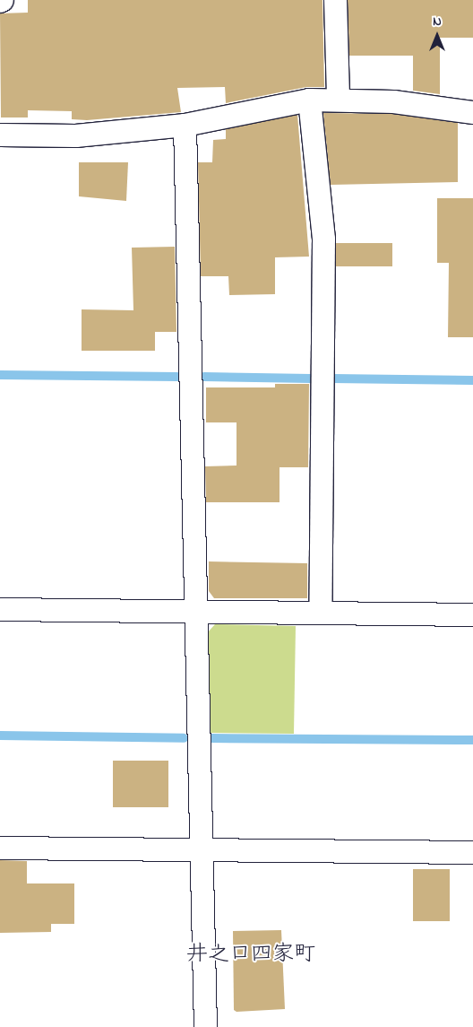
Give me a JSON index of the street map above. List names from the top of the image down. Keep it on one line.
{"districts":["井之口四家町"],"north":"top"}
